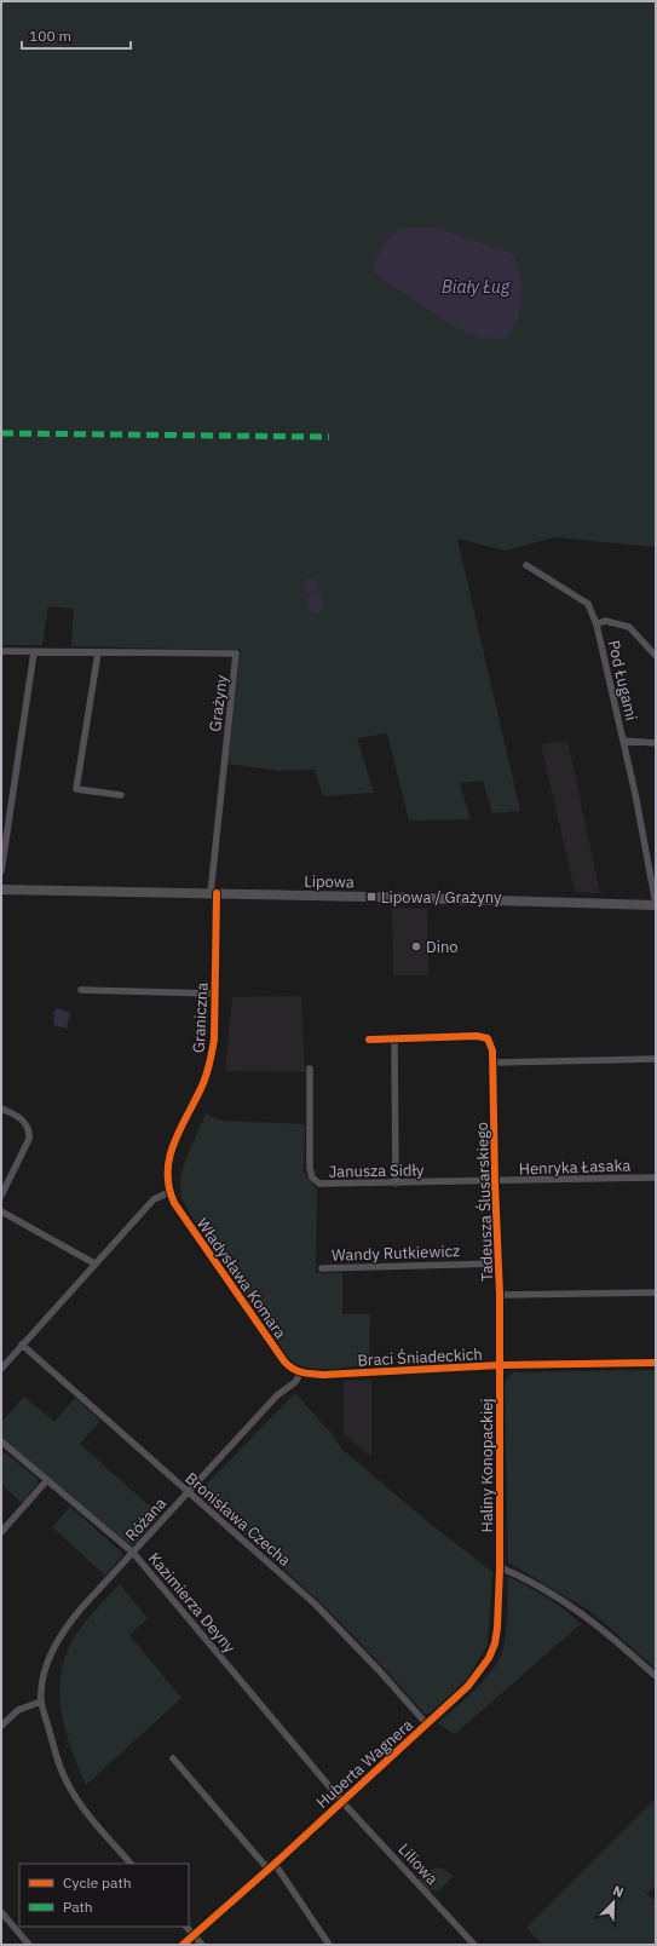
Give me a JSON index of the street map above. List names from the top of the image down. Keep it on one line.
{"streets":{"main road":["Lipowa"],"street":["Pod Ługami","Grażyny","Graniczna","Henryka Łasaka","Janusza Sidły","Tadeusza Ślusarskiego","Wandy Rutkiewicz","Władysława Komara","Braci Śniadeckich","Haliny Konopackiej","Różana","Bronisława Czecha","Kazimierza Deyny","Huberta Wagnera","Liliowa"]},"crossings":[["Pod Ługami","Lipowa"],["Grażyny","Lipowa"],["Grażyny","Graniczna"],["Lipowa","Graniczna"],["Graniczna","Władysława Komara"],["Henryka Łasaka","Janusza Sidły"],["Henryka Łasaka","Tadeusza Ślusarskiego"],["Janusza Sidły","Tadeusza Ślusarskiego"],["Tadeusza Ślusarskiego","Wandy Rutkiewicz"],["Tadeusza Ślusarskiego","Braci Śniadeckich"],["Tadeusza Ślusarskiego","Haliny Konopackiej"],["Władysława Komara","Braci Śniadeckich"],["Władysława Komara","Różana"],["Braci Śniadeckich","Haliny Konopackiej"],["Braci Śniadeckich","Różana"],["Haliny Konopackiej","Huberta Wagnera"],["Różana","Bronisława Czecha"],["Różana","Kazimierza Deyny"],["Bronisława Czecha","Huberta Wagnera"],["Kazimierza Deyny","Huberta Wagnera"],["Kazimierza Deyny","Liliowa"],["Huberta Wagnera","Liliowa"]],"water":["Biały Ług"],"places":{"transit":["Lipowa / Grażyny"],"other":["Dino"]},"legend":["Cycle path","Path"],"scale_bar":"100 m","north":"top right"}
